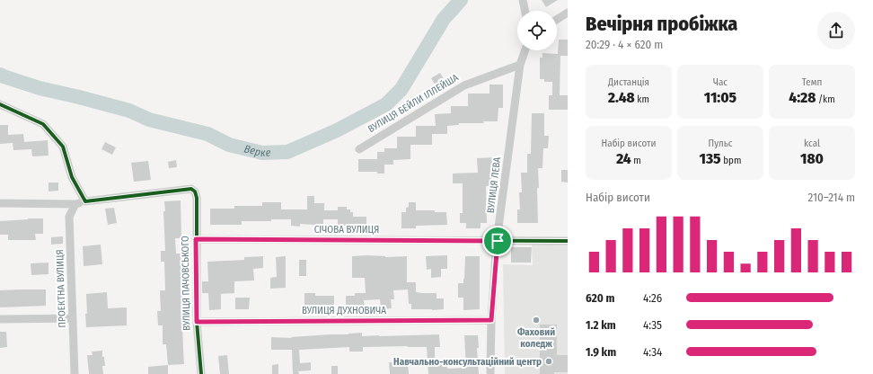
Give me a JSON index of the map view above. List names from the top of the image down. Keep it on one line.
{"streets":{"street":["ВУЛИЦЯ БЕЙЛИ ІЛЛЕЙША","ВУЛИЦЯ ЛЕВА","СІЧОВА ВУЛИЦЯ","ВУЛИЦЯ ПАЧОВСЬКОГО","ПРОЕКТНА ВУЛИЦЯ","ВУЛИЦЯ ДУХНОВИЧА"]},"crossings":[["ВУЛИЦЯ БЕЙЛИ ІЛЛЕЙША","ВУЛИЦЯ ЛЕВА"],["ВУЛИЦЯ ЛЕВА","СІЧОВА ВУЛИЦЯ"],["ВУЛИЦЯ ЛЕВА","ВУЛИЦЯ ДУХНОВИЧА"],["СІЧОВА ВУЛИЦЯ","ВУЛИЦЯ ПАЧОВСЬКОГО"],["ВУЛИЦЯ ПАЧОВСЬКОГО","ВУЛИЦЯ ДУХНОВИЧА"]],"water":["Верке"],"places":["Фаховий коледж","Навчально-консультаційний центр"],"page":{"heading":["Вечірня пробіжка","20:29 · 4 × 620 m"],"stats":[["Дистанція","2.48 km"],["Час","11:05"],["Темп","4:28 /km"],["Набір висоти","24 m"],["Пульс","135 bpm"],["kcal","180"]],"chart":["Набір висоти","210–214 m"],"list":[{"name":"620 m","note":"4:26"},{"name":"1.2 km","note":"4:35"},{"name":"1.9 km","note":"4:34"}]}}
